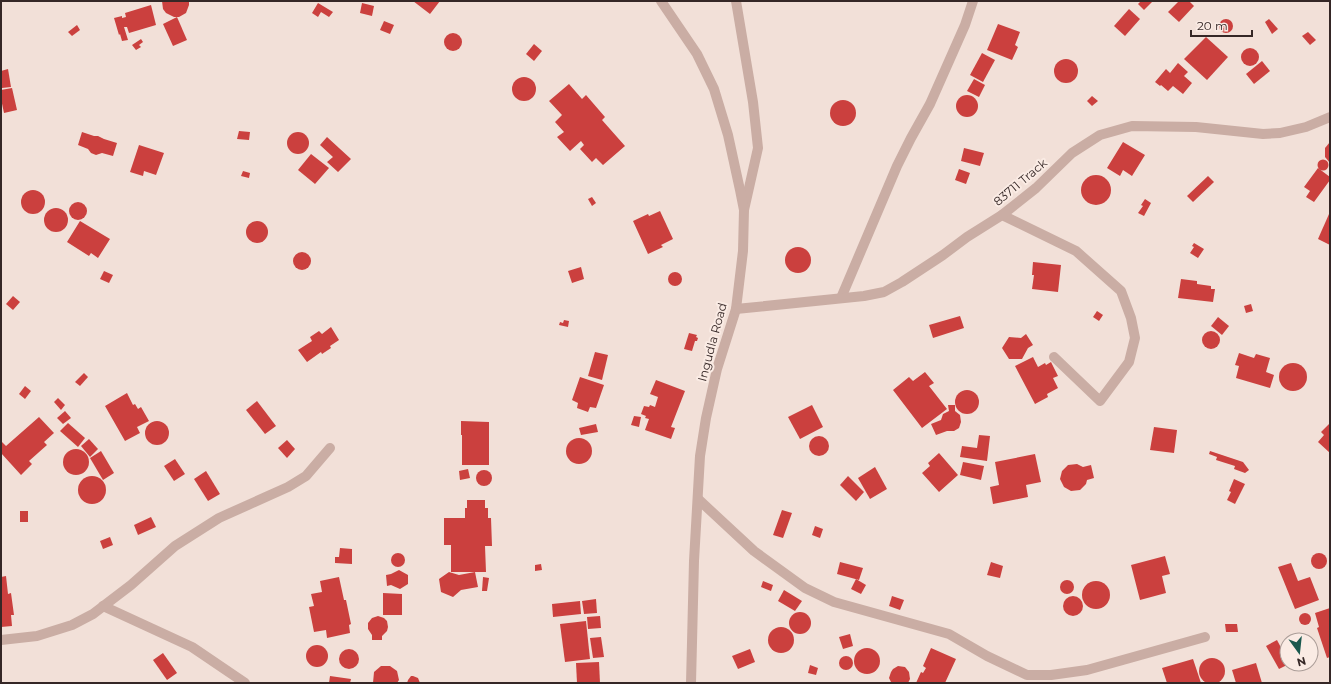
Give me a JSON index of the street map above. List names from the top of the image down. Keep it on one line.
{"streets":{"street":["83711 Track","Ingudla Road"]},"crossings":[["83711 Track","Ingudla Road"]],"scale_bar":"20 m","north":"bottom"}
